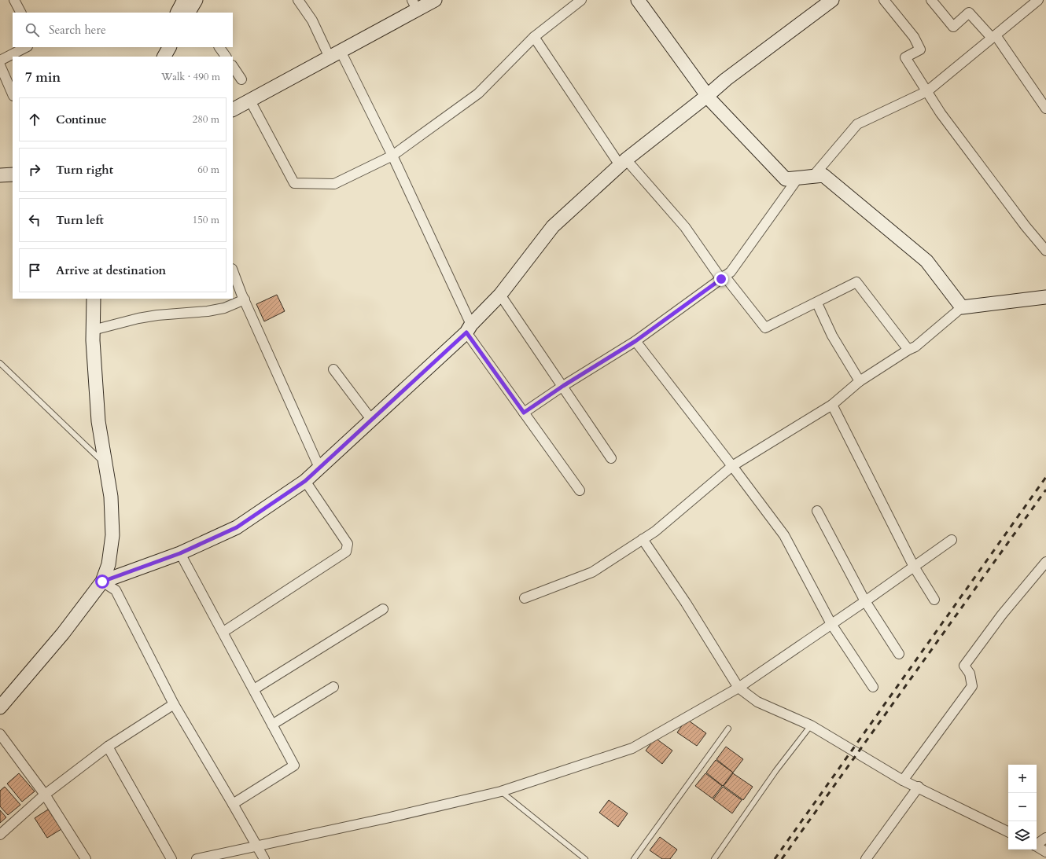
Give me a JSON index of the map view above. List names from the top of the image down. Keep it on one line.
{"page":{"search":"Search here","heading":["7 min","Walk · 490 m"],"list":[["Continue","280 m"],["Turn right","60 m"],["Turn left","150 m"],"Arrive at destination"],"map_buttons":["+","−"]}}
